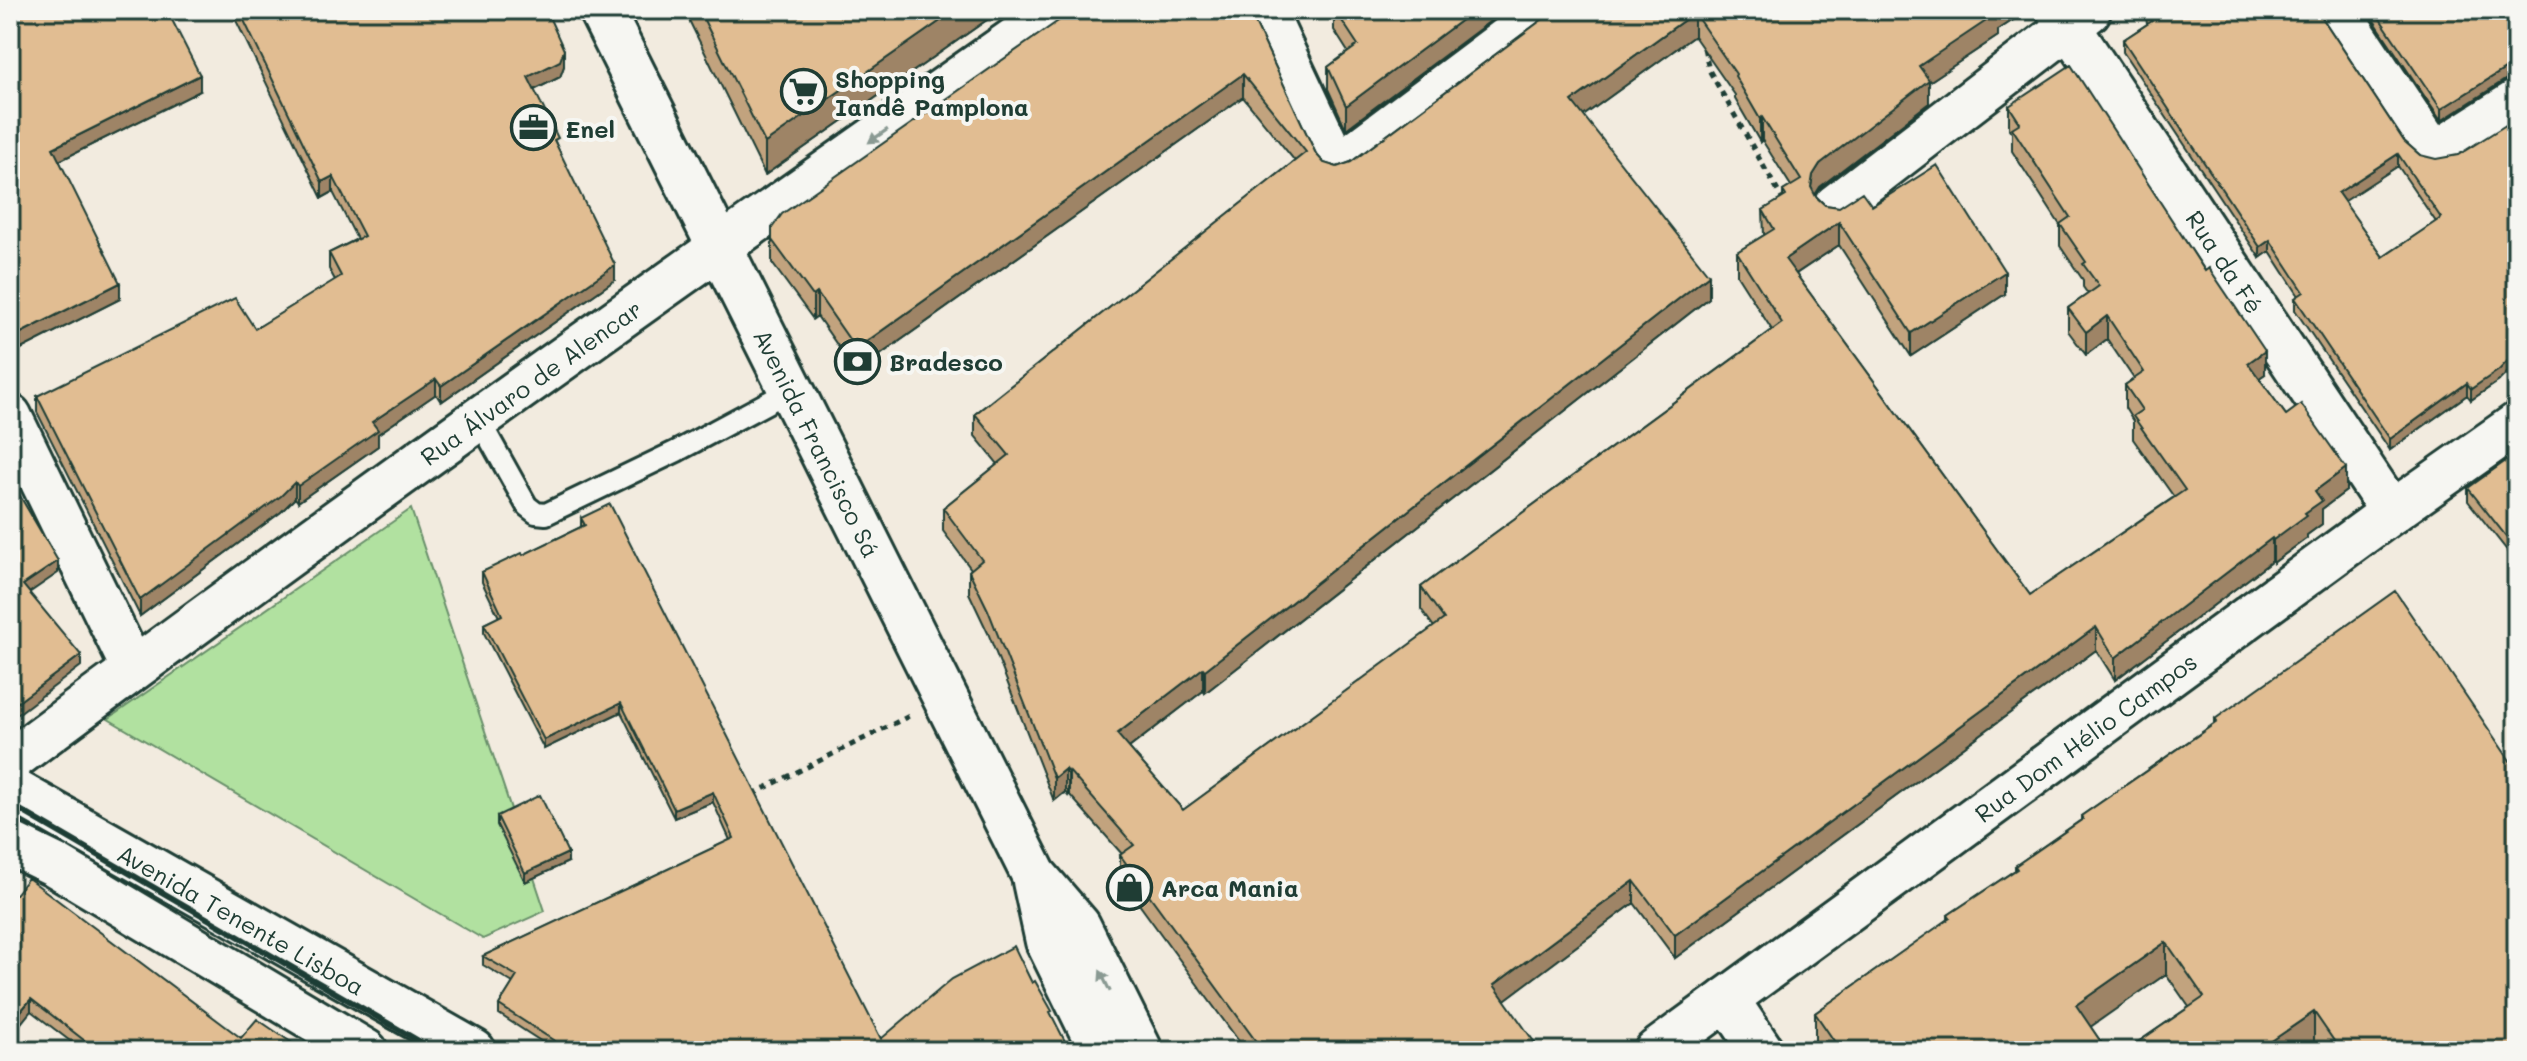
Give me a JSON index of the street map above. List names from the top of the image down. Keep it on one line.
{"streets":{"main road":["Avenida Francisco Sá"],"street":["Rua da Fé","Rua Álvaro de Alencar","Rua Dom Hélio Campos","Avenida Tenente Lisboa"]},"crossings":[["Rua da Fé","Rua Dom Hélio Campos"],["Rua Álvaro de Alencar","Avenida Francisco Sá"]],"places":{"supermarket":["Shopping Iandê Pamplona"],"office":["Enel"],"bank":["Bradesco"],"shop":["Arca Mania"]}}
